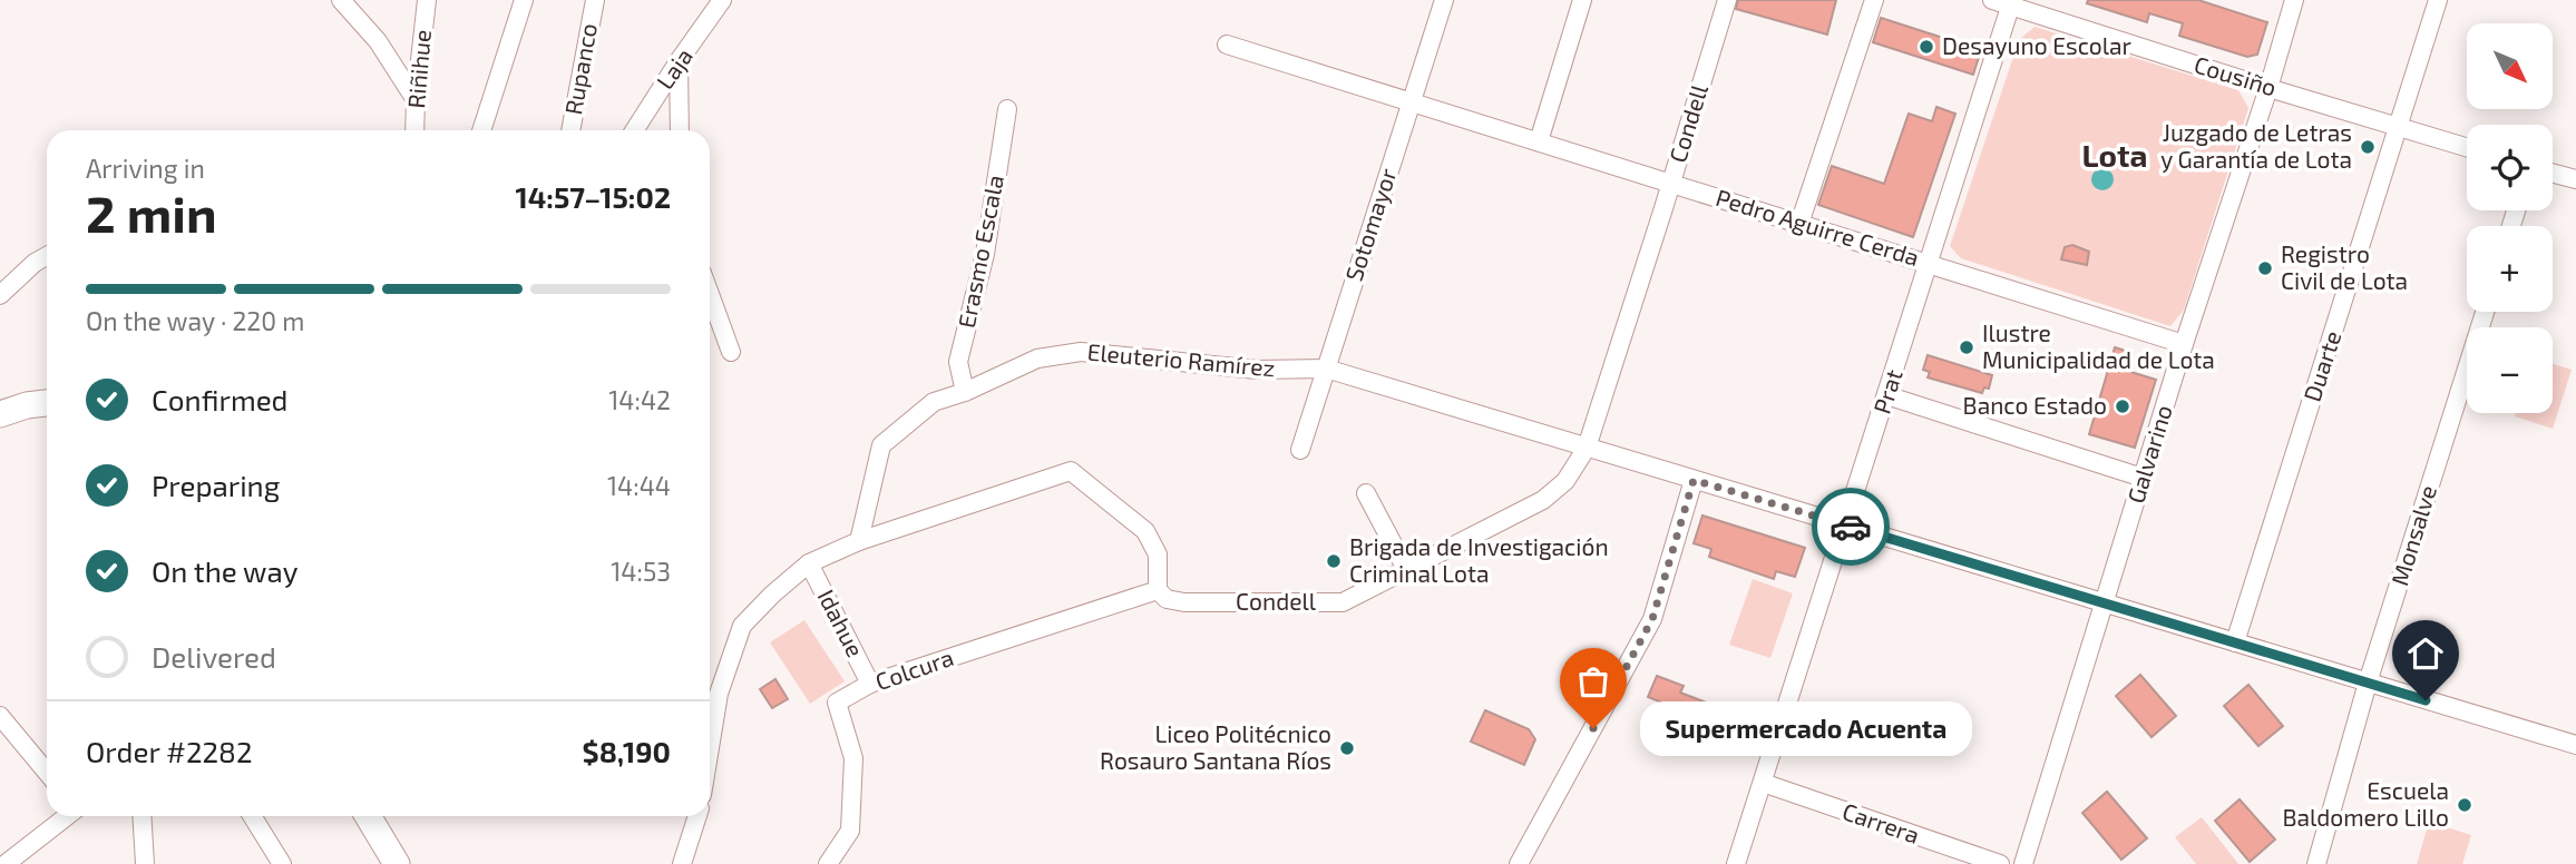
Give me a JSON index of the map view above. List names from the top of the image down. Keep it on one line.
{"streets":{"street":["Riñihue","Rupanco","Laja","Cousiño","Condell","Sotomayor","Pedro Aguirre Cerda","Erasmo Escala","Eleuterio Ramírez","Duarte","Prat","Galvarino","Monsalve","Idahue","Colcura","Carrera"]},"crossings":[["Cousiño","Duarte"],["Cousiño","Prat"],["Cousiño","Galvarino"],["Condell","Pedro Aguirre Cerda"],["Condell","Eleuterio Ramírez"],["Condell","Colcura"],["Sotomayor","Pedro Aguirre Cerda"],["Sotomayor","Eleuterio Ramírez"],["Pedro Aguirre Cerda","Prat"],["Pedro Aguirre Cerda","Galvarino"],["Erasmo Escala","Eleuterio Ramírez"],["Eleuterio Ramírez","Duarte"],["Eleuterio Ramírez","Prat"],["Eleuterio Ramírez","Galvarino"],["Eleuterio Ramírez","Monsalve"],["Prat","Carrera"],["Idahue","Colcura"]],"districts":["Lota"],"places":["Desayuno Escolar","Juzgado de Letras y Garantía de Lota","Registro Civil de Lota","Ilustre Municipalidad de Lota","Banco Estado","Brigada de Investigación Criminal Lota","Supermercado Acuenta","Liceo Politécnico Rosauro Santana Ríos","Escuela Baldomero Lillo"],"north":"bottom right","page":{"map_buttons":["+","−"],"heading":["2 min","Arriving in","14:57–15:02"],"panel":["Order #2282","$8,190"],"bar":"On the way · 220 m","list":[["Confirmed","14:42"],["Preparing","14:44"],["On the way","14:53"],"Delivered"],"bubble":"Supermercado Acuenta"}}
